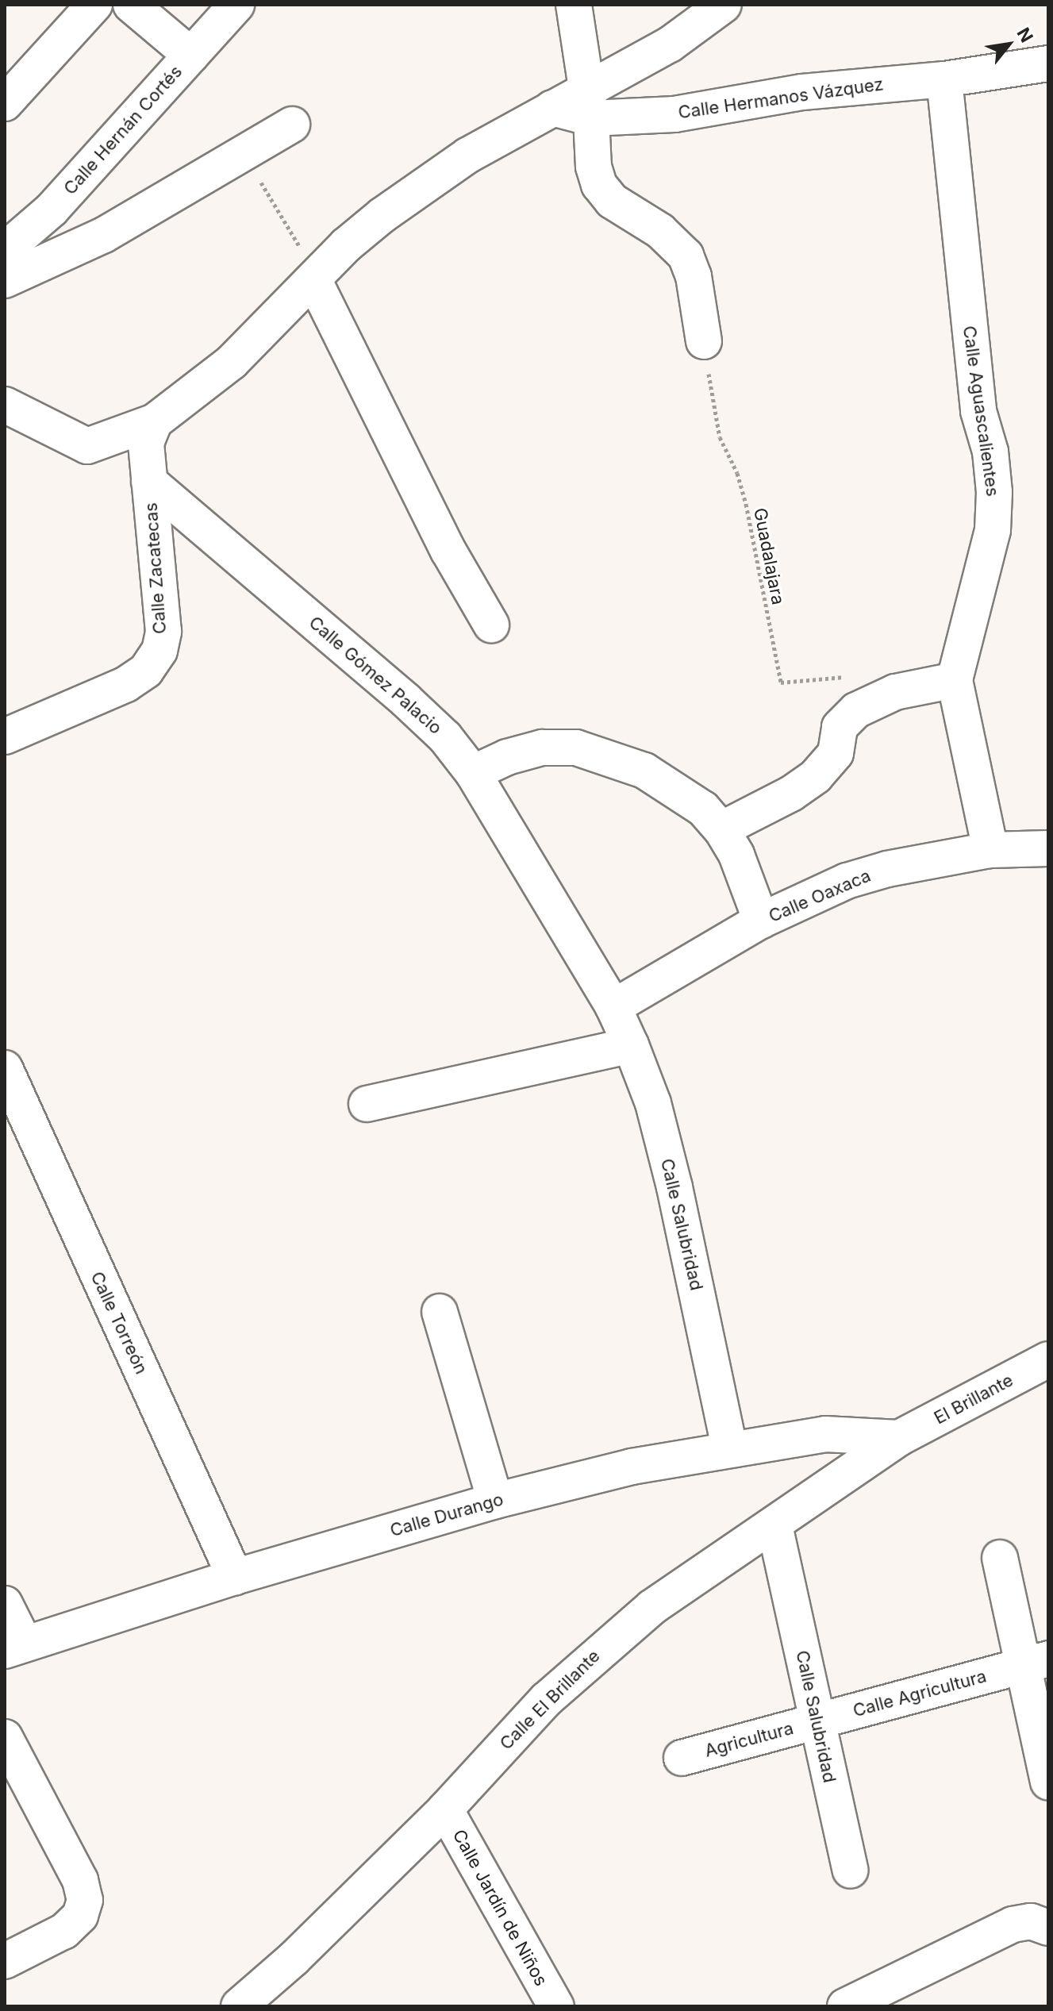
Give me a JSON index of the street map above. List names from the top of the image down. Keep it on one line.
{"streets":{"street":["Calle Hermanos Vázquez","Calle Hernán Cortés","Calle Aguascalientes","Calle Zacatecas","Calle Gómez Palacio","Calle Oaxaca","Calle Salubridad","Calle Torreón","El Brillante","Calle Durango","Calle Agricultura","Calle El Brillante","Agricultura","Calle Jardín de Niños"],"path":["Guadalajara"]},"crossings":[["Calle Hermanos Vázquez","Calle Aguascalientes"],["Calle Hermanos Vázquez","Calle Zacatecas"],["Calle Aguascalientes","Calle Oaxaca"],["Calle Zacatecas","Calle Gómez Palacio"],["Calle Gómez Palacio","Calle Oaxaca"],["Calle Gómez Palacio","Calle Salubridad"],["Calle Oaxaca","Calle Salubridad"],["Calle Salubridad","Calle Durango"],["Calle Salubridad","Calle Agricultura"],["Calle Salubridad","Calle El Brillante"],["Calle Salubridad","Agricultura"],["Calle Torreón","Calle Durango"],["El Brillante","Calle Durango"],["El Brillante","Calle El Brillante"],["Calle Durango","Calle El Brillante"],["Calle Agricultura","Agricultura"],["Calle El Brillante","Calle Jardín de Niños"]],"north":"top right"}
